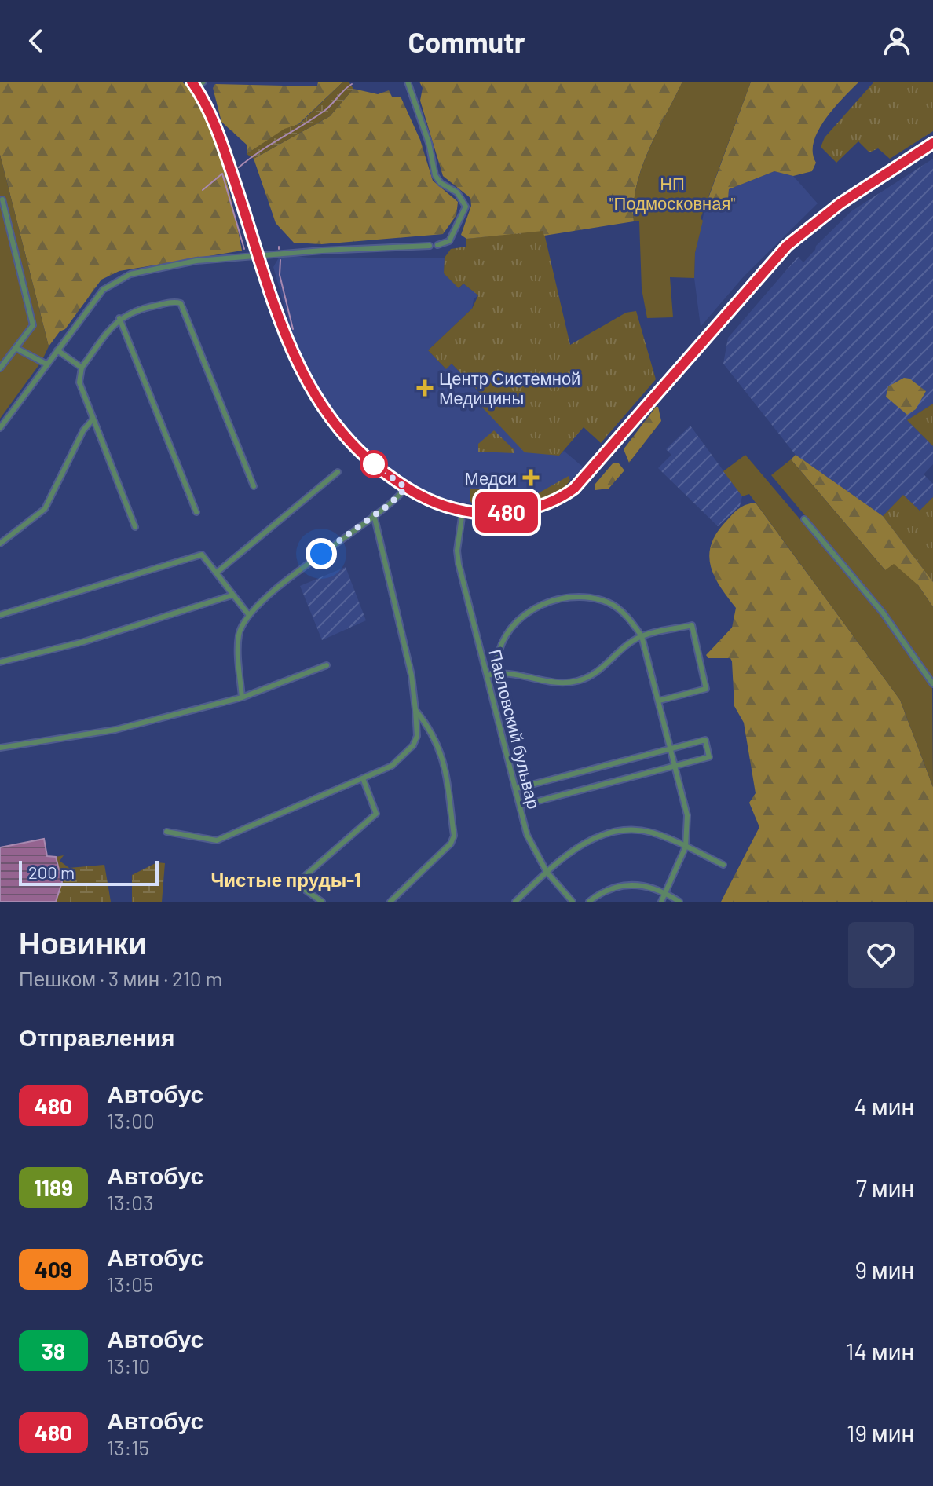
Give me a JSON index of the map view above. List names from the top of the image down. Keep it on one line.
{"streets":{"street":["Павловский бульвар"]},"districts":["Чистые пруды-1"],"parks":["НП \"Подмосковная\""],"places":{"health":["Центр Системной Медицины","Медси"]},"lines":["bus line 480"],"scale_bar":"200 m","page":{"header":"Commutr","on_map":"480","scale":"200 m","heading":[["Новинки","Пешком · 3 мин · 210 m"],"Отправления"],"list":[{"mark":"480","name":"Автобус","note":"13:00","value":"4 мин"},{"mark":"1189","name":"Автобус","note":"13:03","value":"7 мин"},{"mark":"409","name":"Автобус","note":"13:05","value":"9 мин"},{"mark":"38","name":"Автобус","note":"13:10","value":"14 мин"},{"mark":"480","name":"Автобус","note":"13:15","value":"19 мин"}]}}
